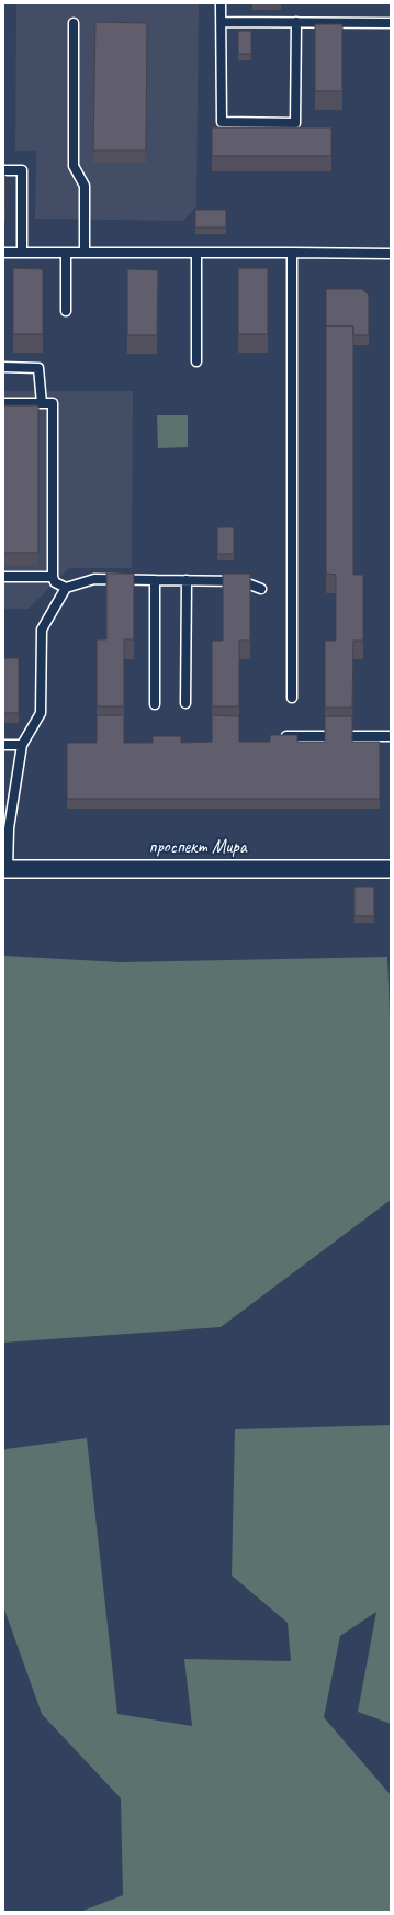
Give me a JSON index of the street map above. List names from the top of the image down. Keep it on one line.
{"streets":{"street":["проспект Мира"]}}
